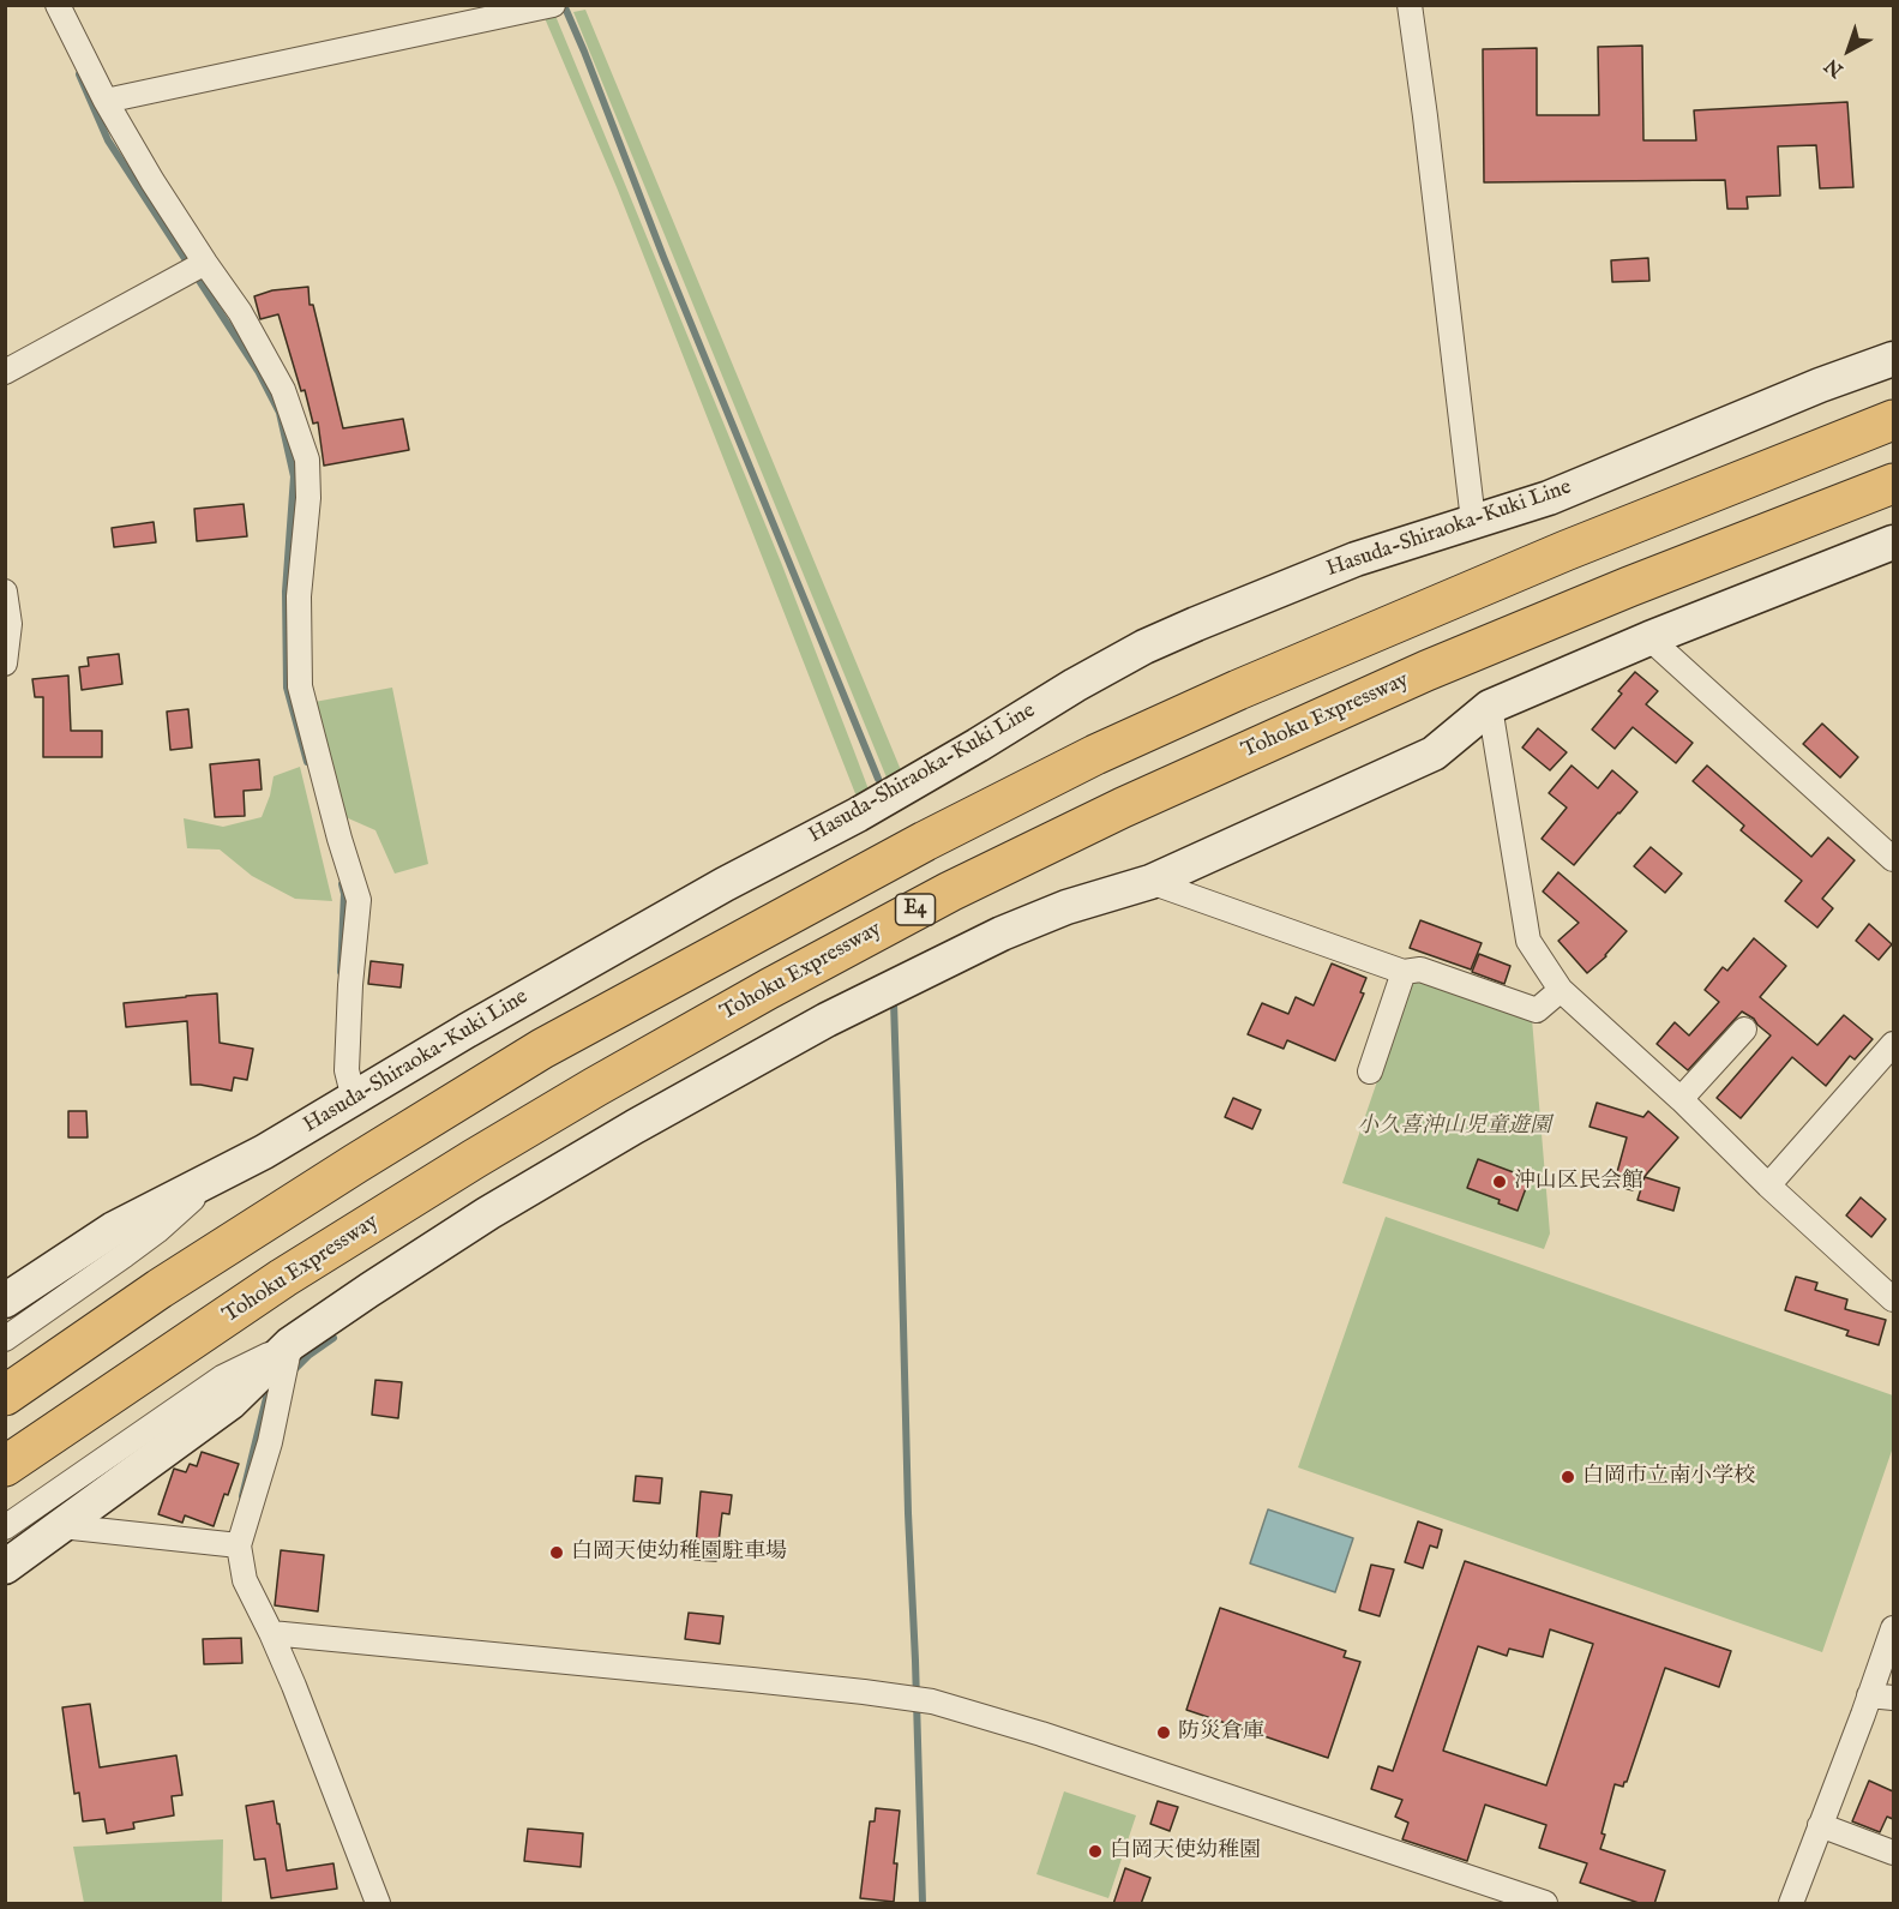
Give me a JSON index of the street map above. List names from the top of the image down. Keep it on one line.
{"streets":{"highway":["Tohoku Expressway","E4"],"street":["Hasuda-Shiraoka-Kuki Line"]},"parks":["小久喜沖山児童遊園"],"places":["沖山区民会館","白岡市立南小学校","白岡天使幼稚園駐車場","防災倉庫","白岡天使幼稚園"],"north":"bottom left"}
